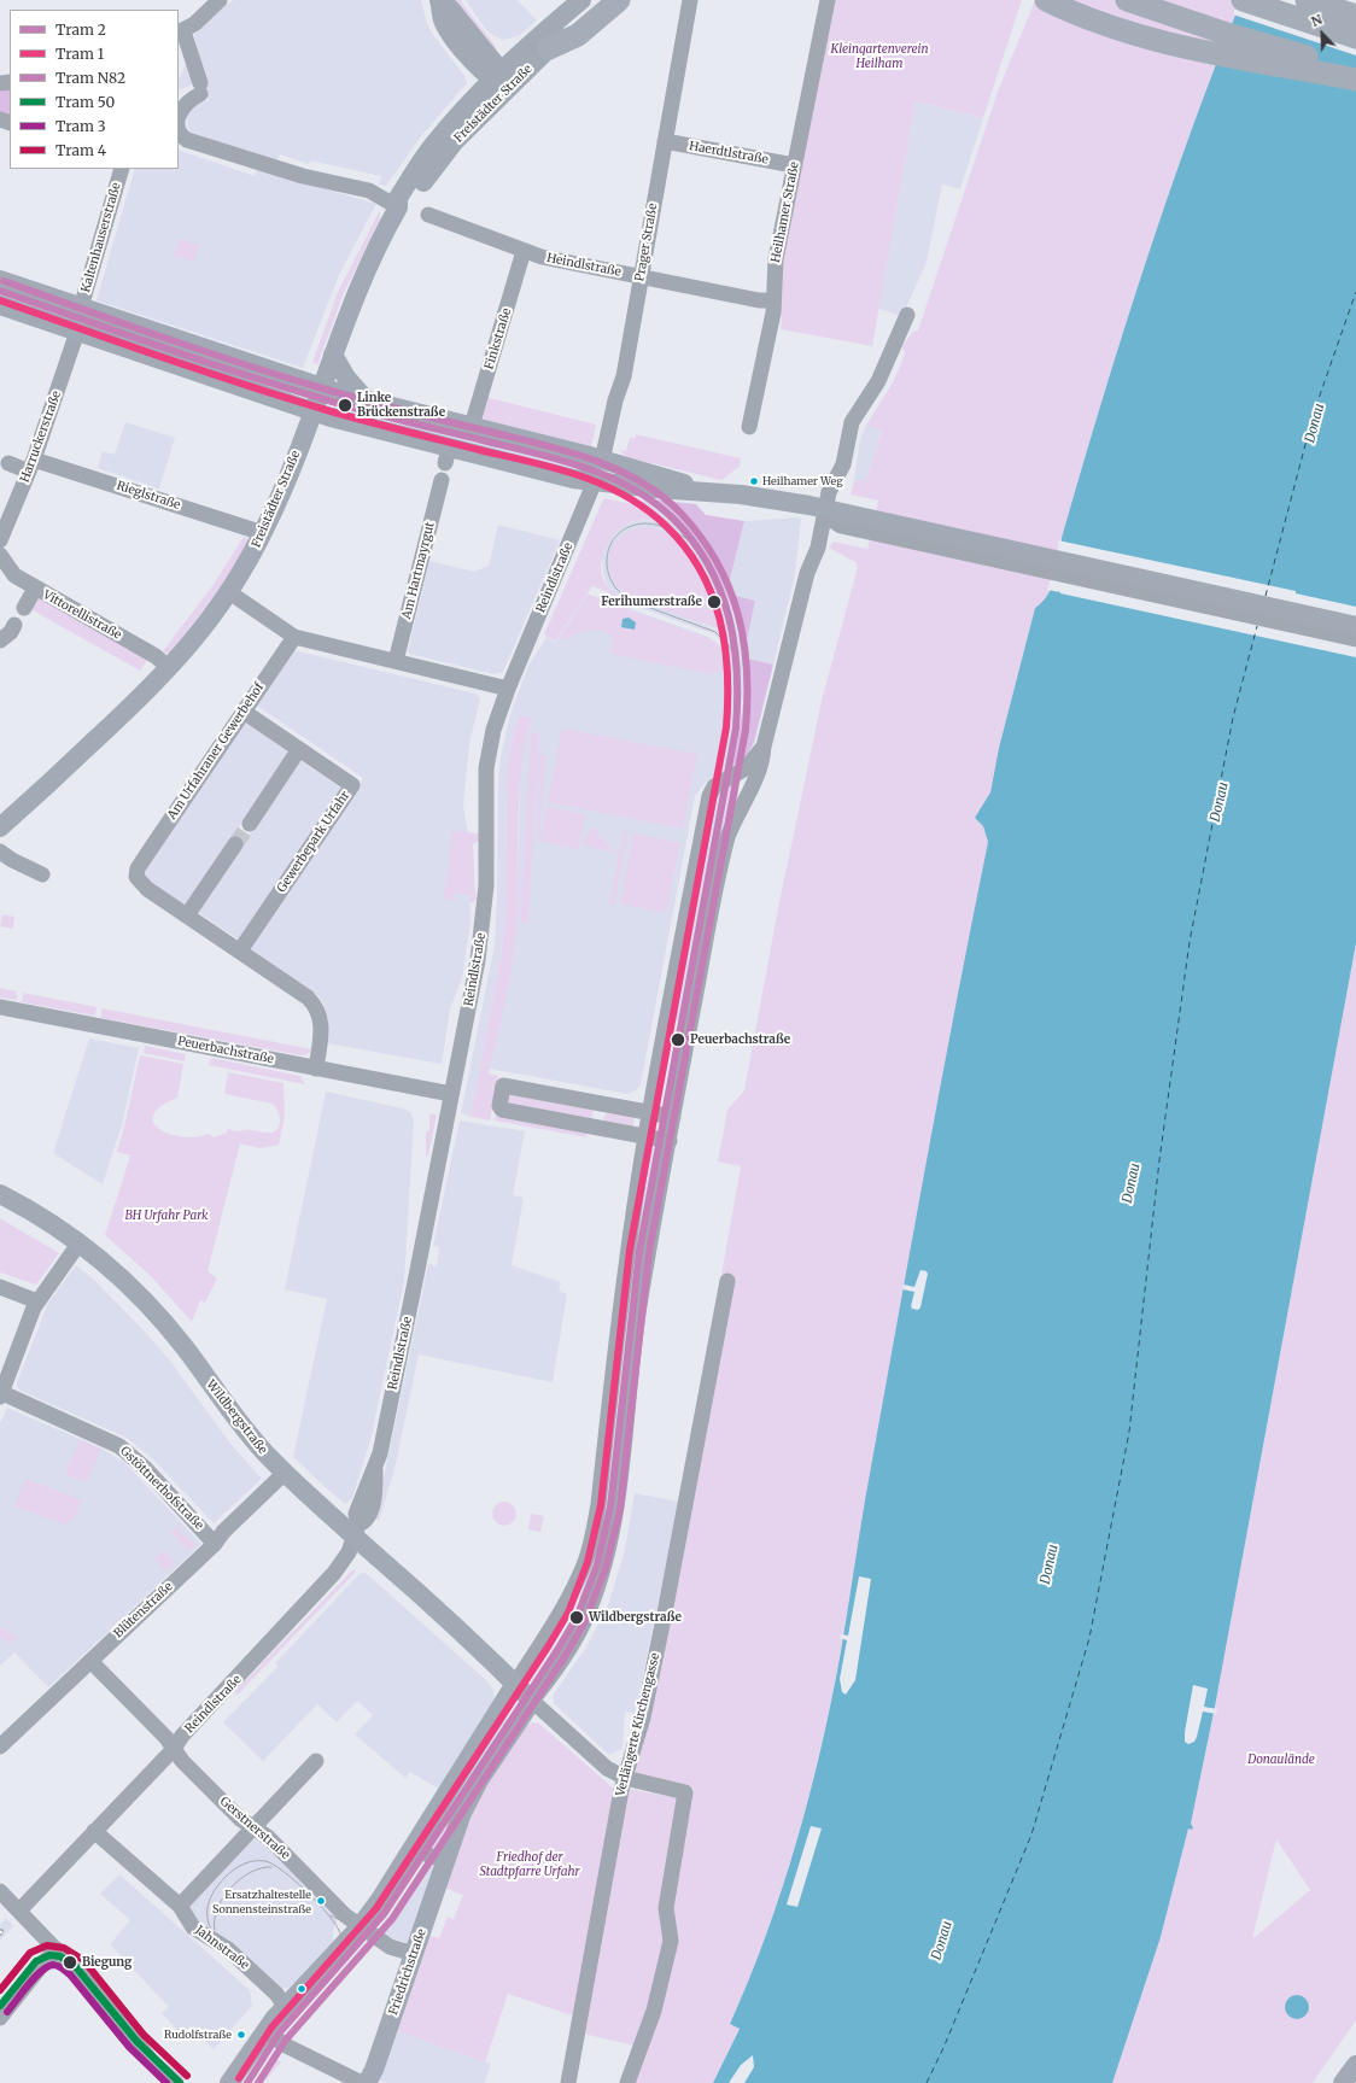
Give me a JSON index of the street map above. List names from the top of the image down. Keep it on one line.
{"streets":{"main road":["Freistädter Straße","Prager Straße","Wildbergstraße","Friedrichstraße"],"street":["Haerdtlstraße","Heilhamer Straße","Kaltenhauserstraße","Heindlstraße","Finkstraße","Harruckerstraße","Rieglstraße","Am Hartmayrgut","Reindlstraße","Vittorellistraße","Am Urfahraner Gewerbehof","Gewerbepark Urfahr","Peuerbachstraße","Gstöttnerhofstraße","Blütenstraße","Verlängerte Kirchengasse","Gerstnerstraße","Jahnstraße"]},"crossings":[["Freistädter Straße","Rieglstraße"],["Freistädter Straße","Vittorellistraße"],["Haerdtlstraße","Heilhamer Straße"],["Haerdtlstraße","Prager Straße"],["Heilhamer Straße","Heindlstraße"],["Prager Straße","Heindlstraße"],["Prager Straße","Reindlstraße"],["Heindlstraße","Finkstraße"],["Harruckerstraße","Rieglstraße"],["Reindlstraße","Peuerbachstraße"],["Reindlstraße","Wildbergstraße"],["Reindlstraße","Gerstnerstraße"],["Reindlstraße","Jahnstraße"],["Am Urfahraner Gewerbehof","Gewerbepark Urfahr"],["Wildbergstraße","Blütenstraße"],["Wildbergstraße","Verlängerte Kirchengasse"],["Wildbergstraße","Friedrichstraße"],["Gstöttnerhofstraße","Blütenstraße"],["Blütenstraße","Gerstnerstraße"],["Gerstnerstraße","Friedrichstraße"]],"water":["Donau"],"parks":["Kleingartenverein Heilham","BH Urfahr Park","Donaulände","Friedhof der Stadtpfarre Urfahr"],"places":["Linke Brückenstraße","Heilhamer Weg","Ferihumerstraße","Peuerbachstraße","Wildbergstraße","Ersatzhaltestelle Sonnensteinstraße","Biegung","Rudolfstraße"],"lines":["tram line N82","tram line 2","tram line 1","tram line 4","tram line 50","tram line 3"],"legend":["Tram 2","Tram 1","Tram N82","Tram 50","Tram 3","Tram 4"],"north":"top left"}
